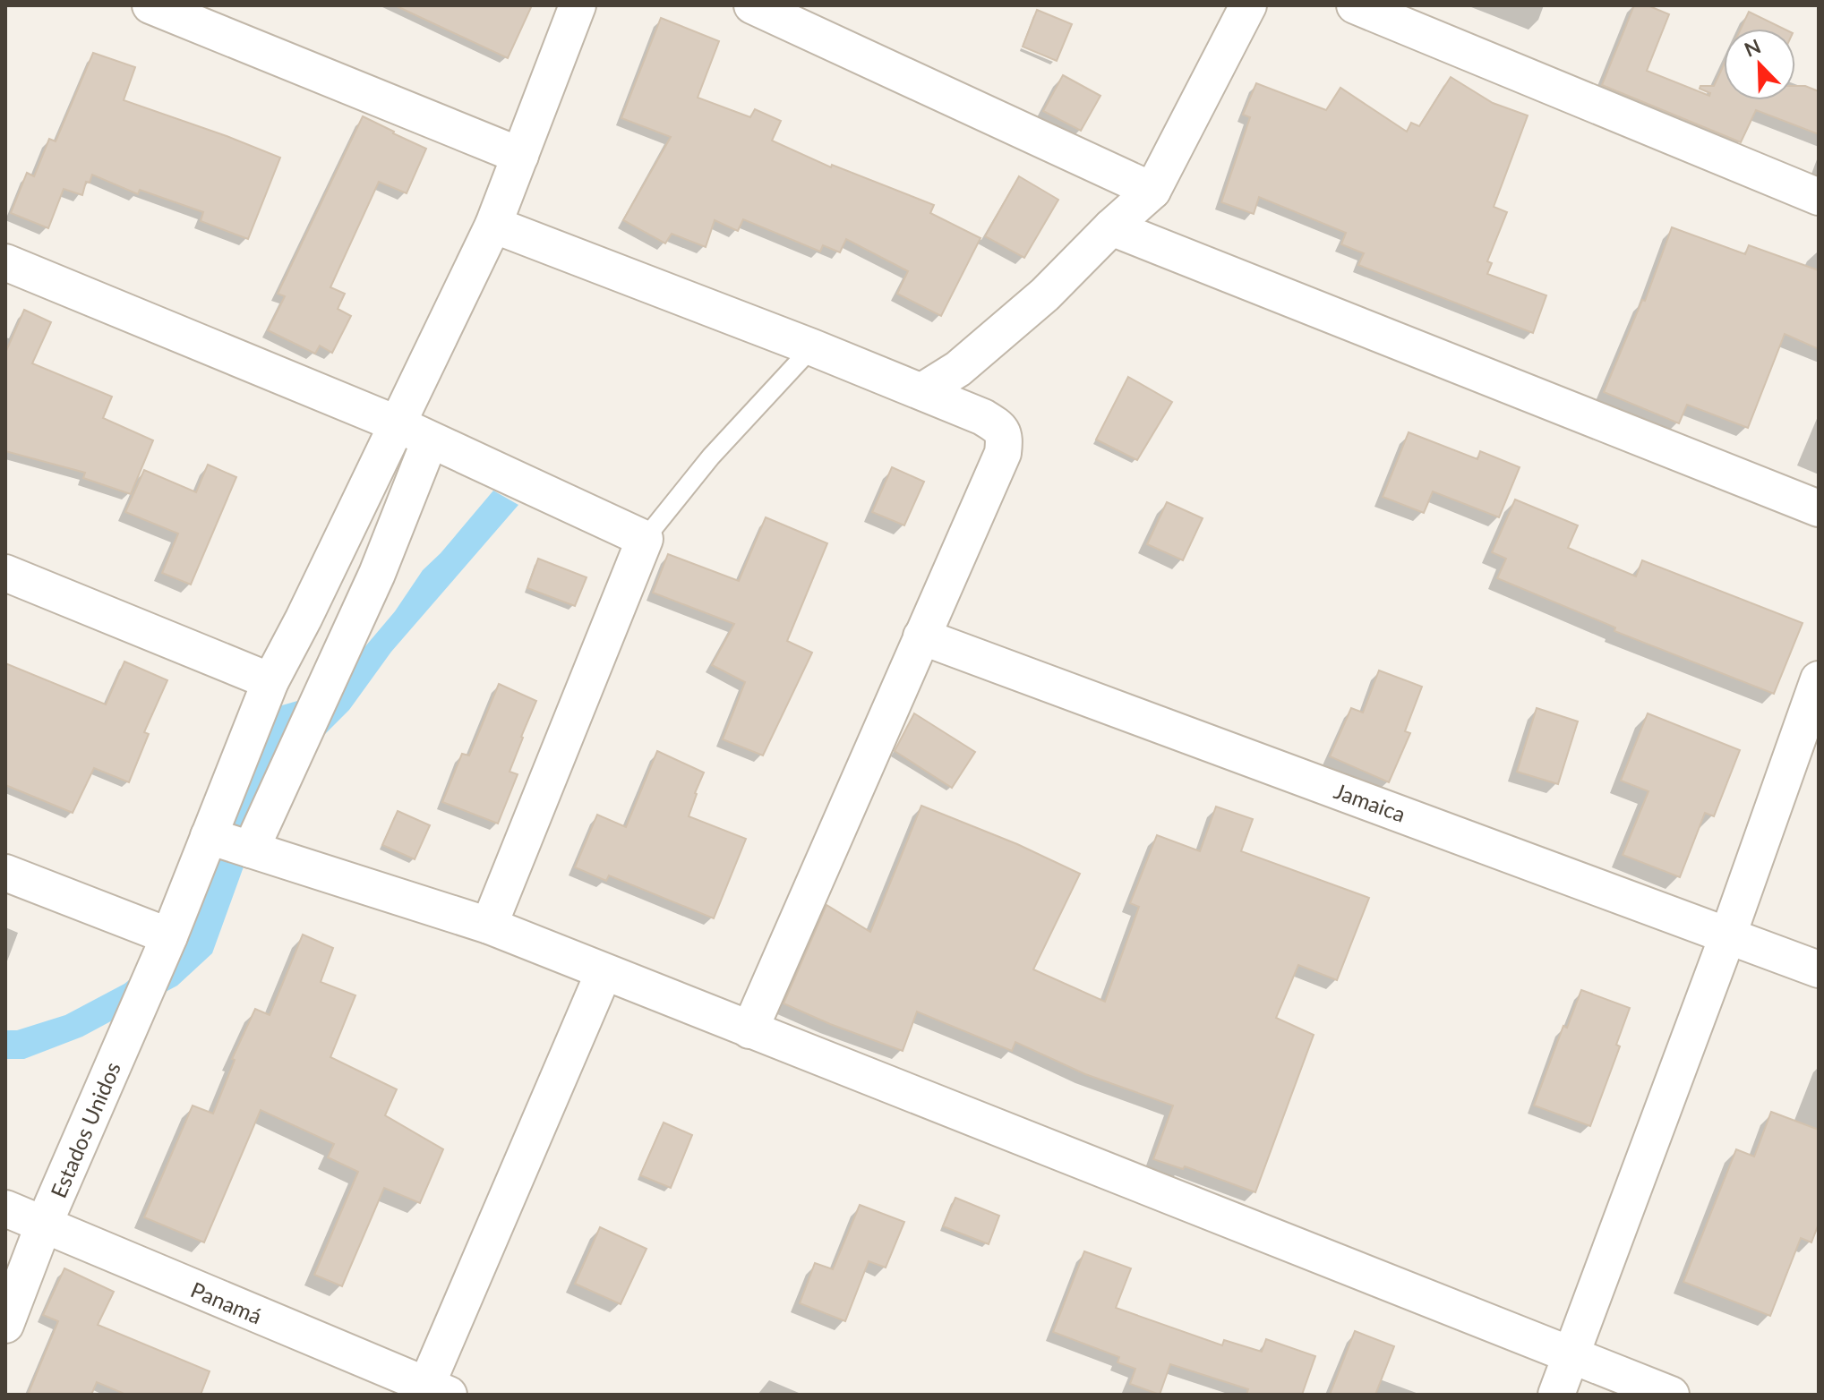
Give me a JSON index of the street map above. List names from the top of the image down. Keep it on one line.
{"streets":{"street":["Jamaica","Estados Unidos","Panamá"]},"crossings":[["Estados Unidos","Panamá"]],"north":"top left"}
